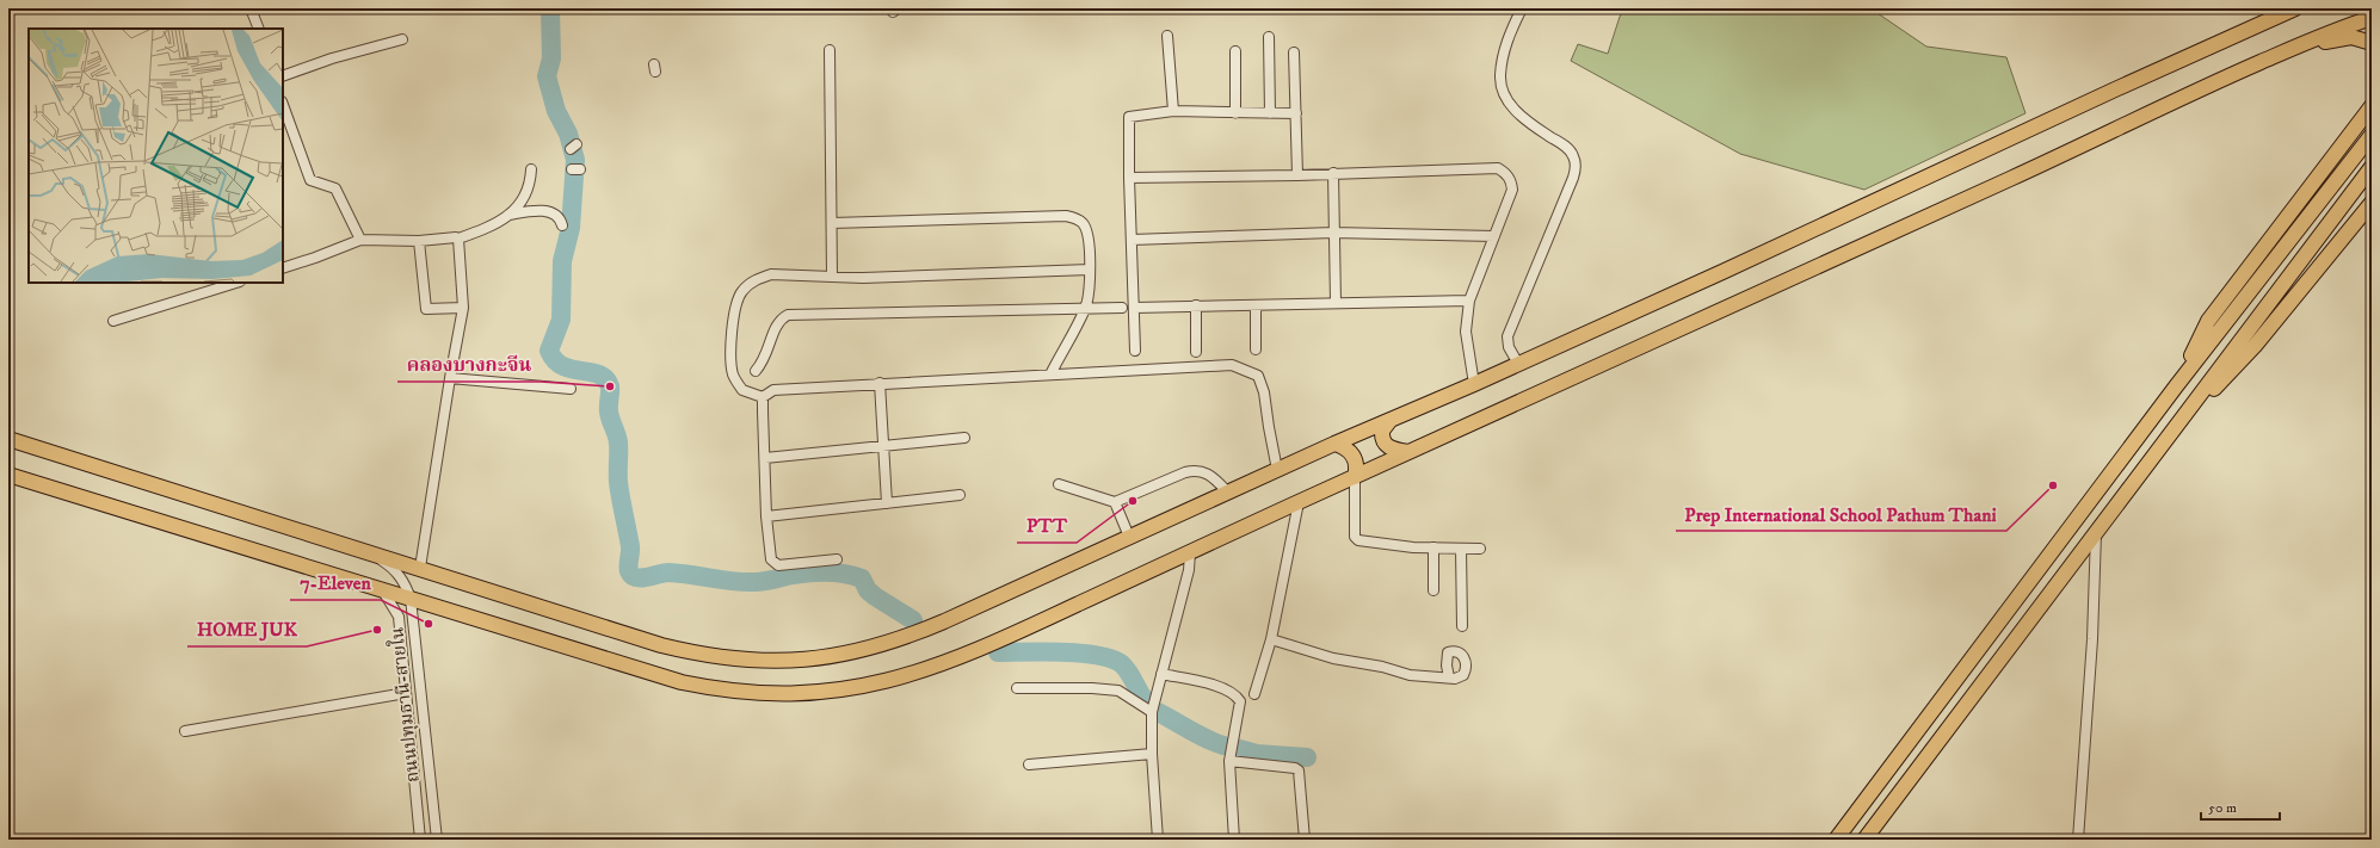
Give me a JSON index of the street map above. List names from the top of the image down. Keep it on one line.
{"streets":{"street":["ถนนปทุมธานี-สายใน"]},"places":["คลองบางกะจีน","Prep International School Pathum Thani","PTT","7-Eleven","HOME JUK"],"scale_bar":"50 m"}
